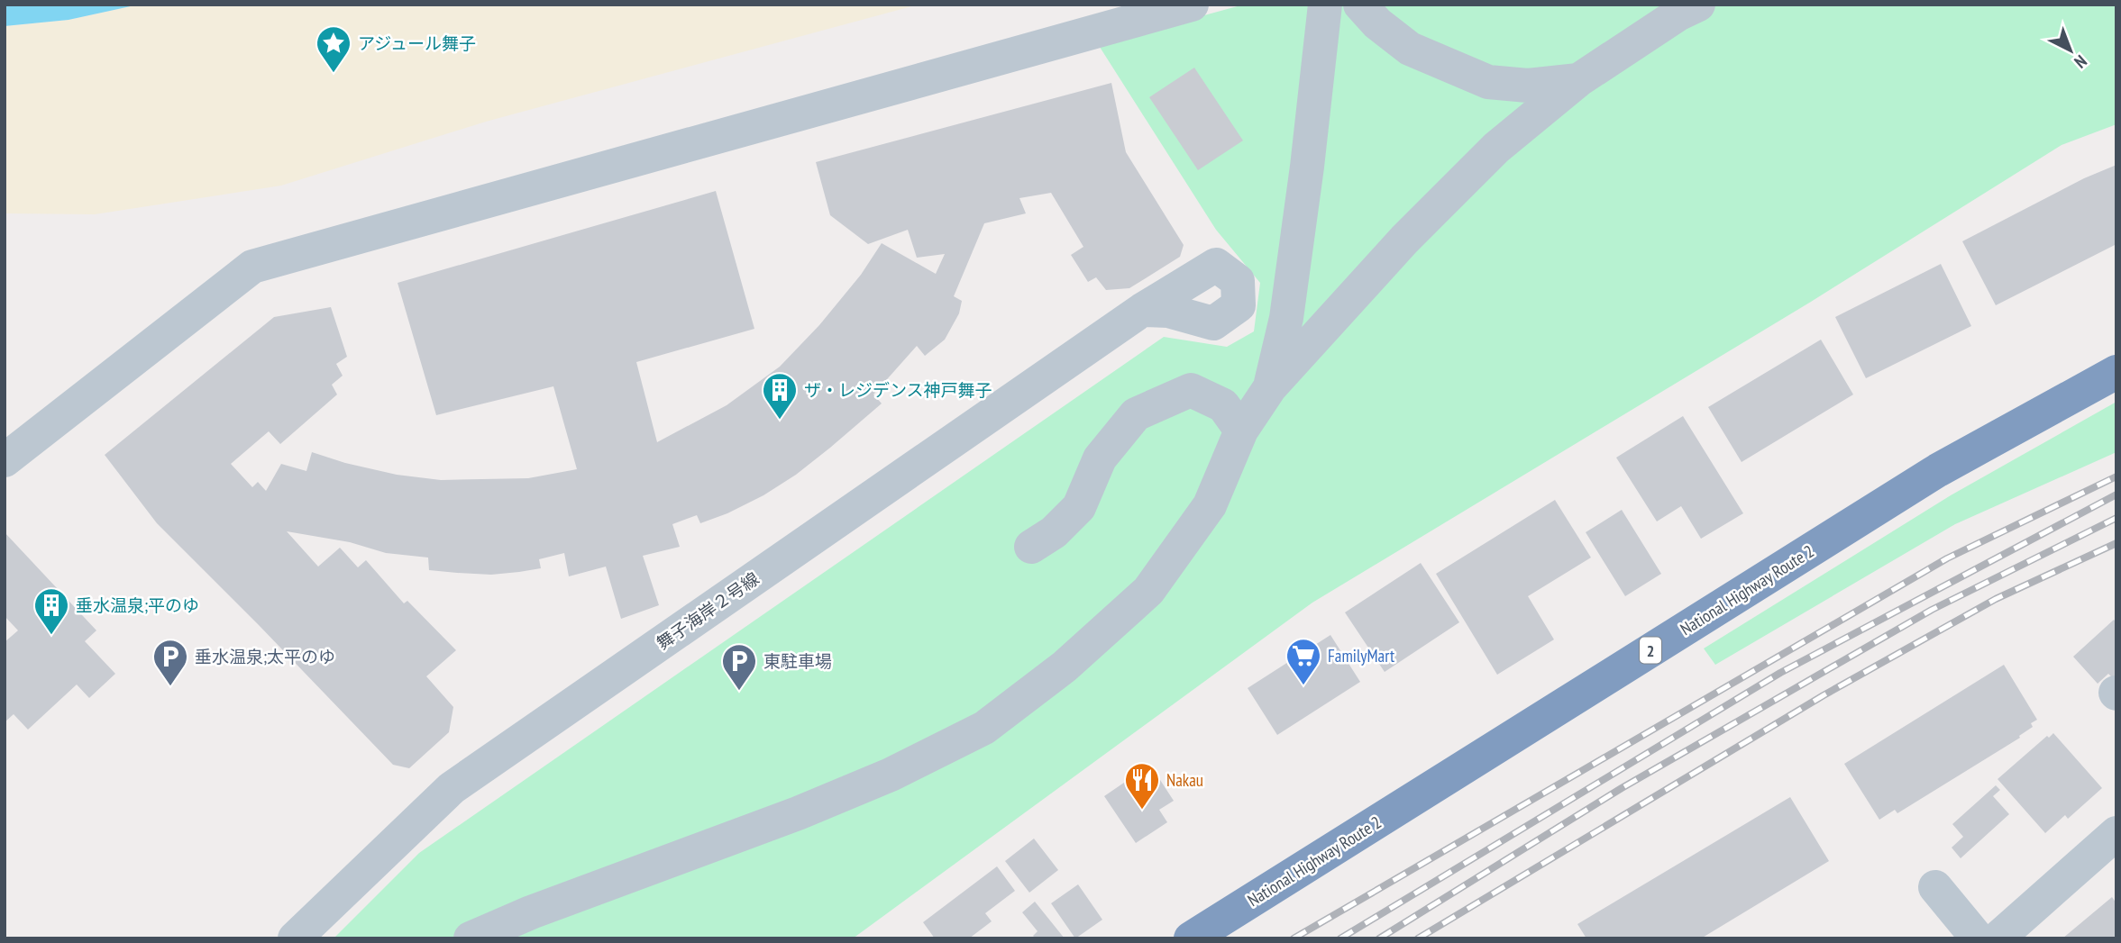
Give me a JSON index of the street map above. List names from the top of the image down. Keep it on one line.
{"streets":{"highway":["National Highway Route 2","2"],"street":["舞子海岸２号線"]},"places":{"place":["アジュール舞子"],"building":["ザ・レジデンス神戸舞子","垂水温泉;平のゆ"],"supermarket":["FamilyMart"],"parking":["垂水温泉;太平のゆ","東駐車場"],"restaurant":["Nakau"]},"north":"bottom right"}
